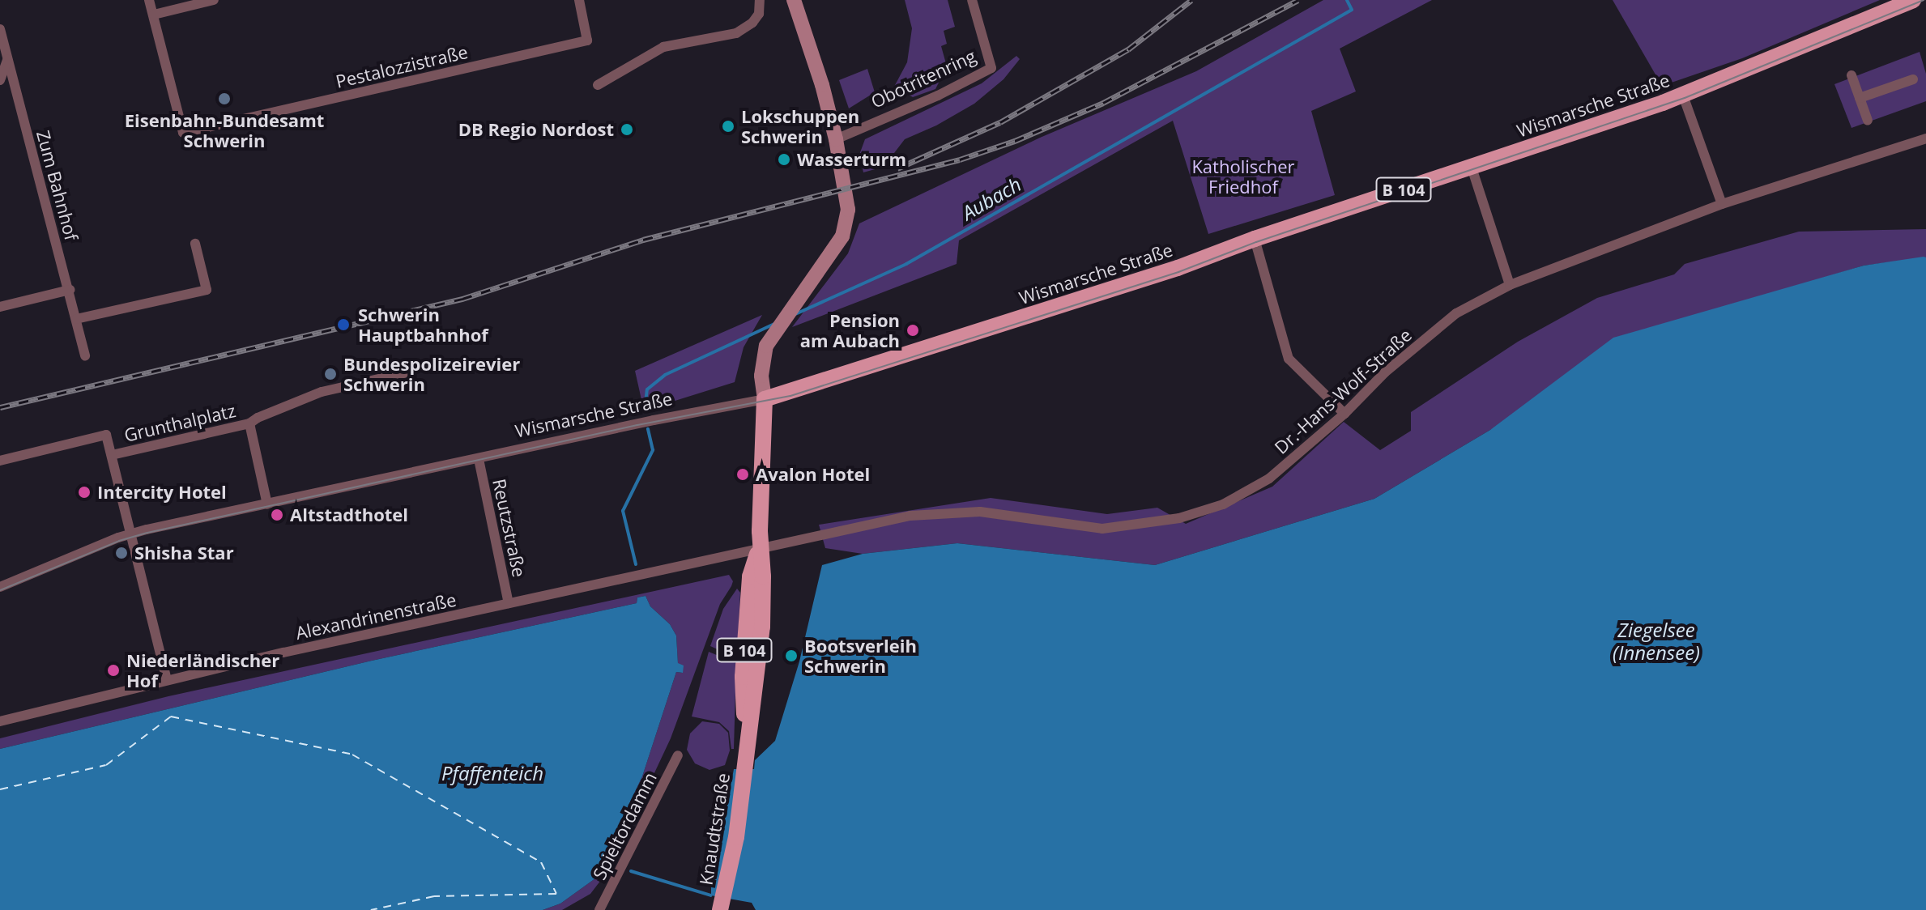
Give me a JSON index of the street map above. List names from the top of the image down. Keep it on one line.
{"streets":{"main road":["Wismarsche Straße","B 104","Knaudtstraße"],"street":["Pestalozzistraße","Obotritenring","Zum Bahnhof","Dr.-Hans-Wolf-Straße","Grunthalplatz","Reutzstraße","Alexandrinenstraße","Spieltordamm"]},"crossings":[["Wismarsche Straße","B 104"],["Wismarsche Straße","Grunthalplatz"],["Wismarsche Straße","Reutzstraße"],["B 104","Dr.-Hans-Wolf-Straße"],["B 104","Alexandrinenstraße"],["B 104","Knaudtstraße"],["Dr.-Hans-Wolf-Straße","Alexandrinenstraße"],["Dr.-Hans-Wolf-Straße","Knaudtstraße"],["Reutzstraße","Alexandrinenstraße"],["Alexandrinenstraße","Knaudtstraße"]],"water":["Aubach","Ziegelsee (Innensee)","Pfaffenteich"],"parks":["Katholischer Friedhof"],"places":["Eisenbahn-Bundesamt Schwerin","Lokschuppen Schwerin","DB Regio Nordost","Wasserturm","Schwerin Hauptbahnhof","Pension am Aubach","Bundespolizeirevier Schwerin","Avalon Hotel","Intercity Hotel","Altstadthotel","Shisha Star","Bootsverleih Schwerin","Niederländischer Hof"]}
